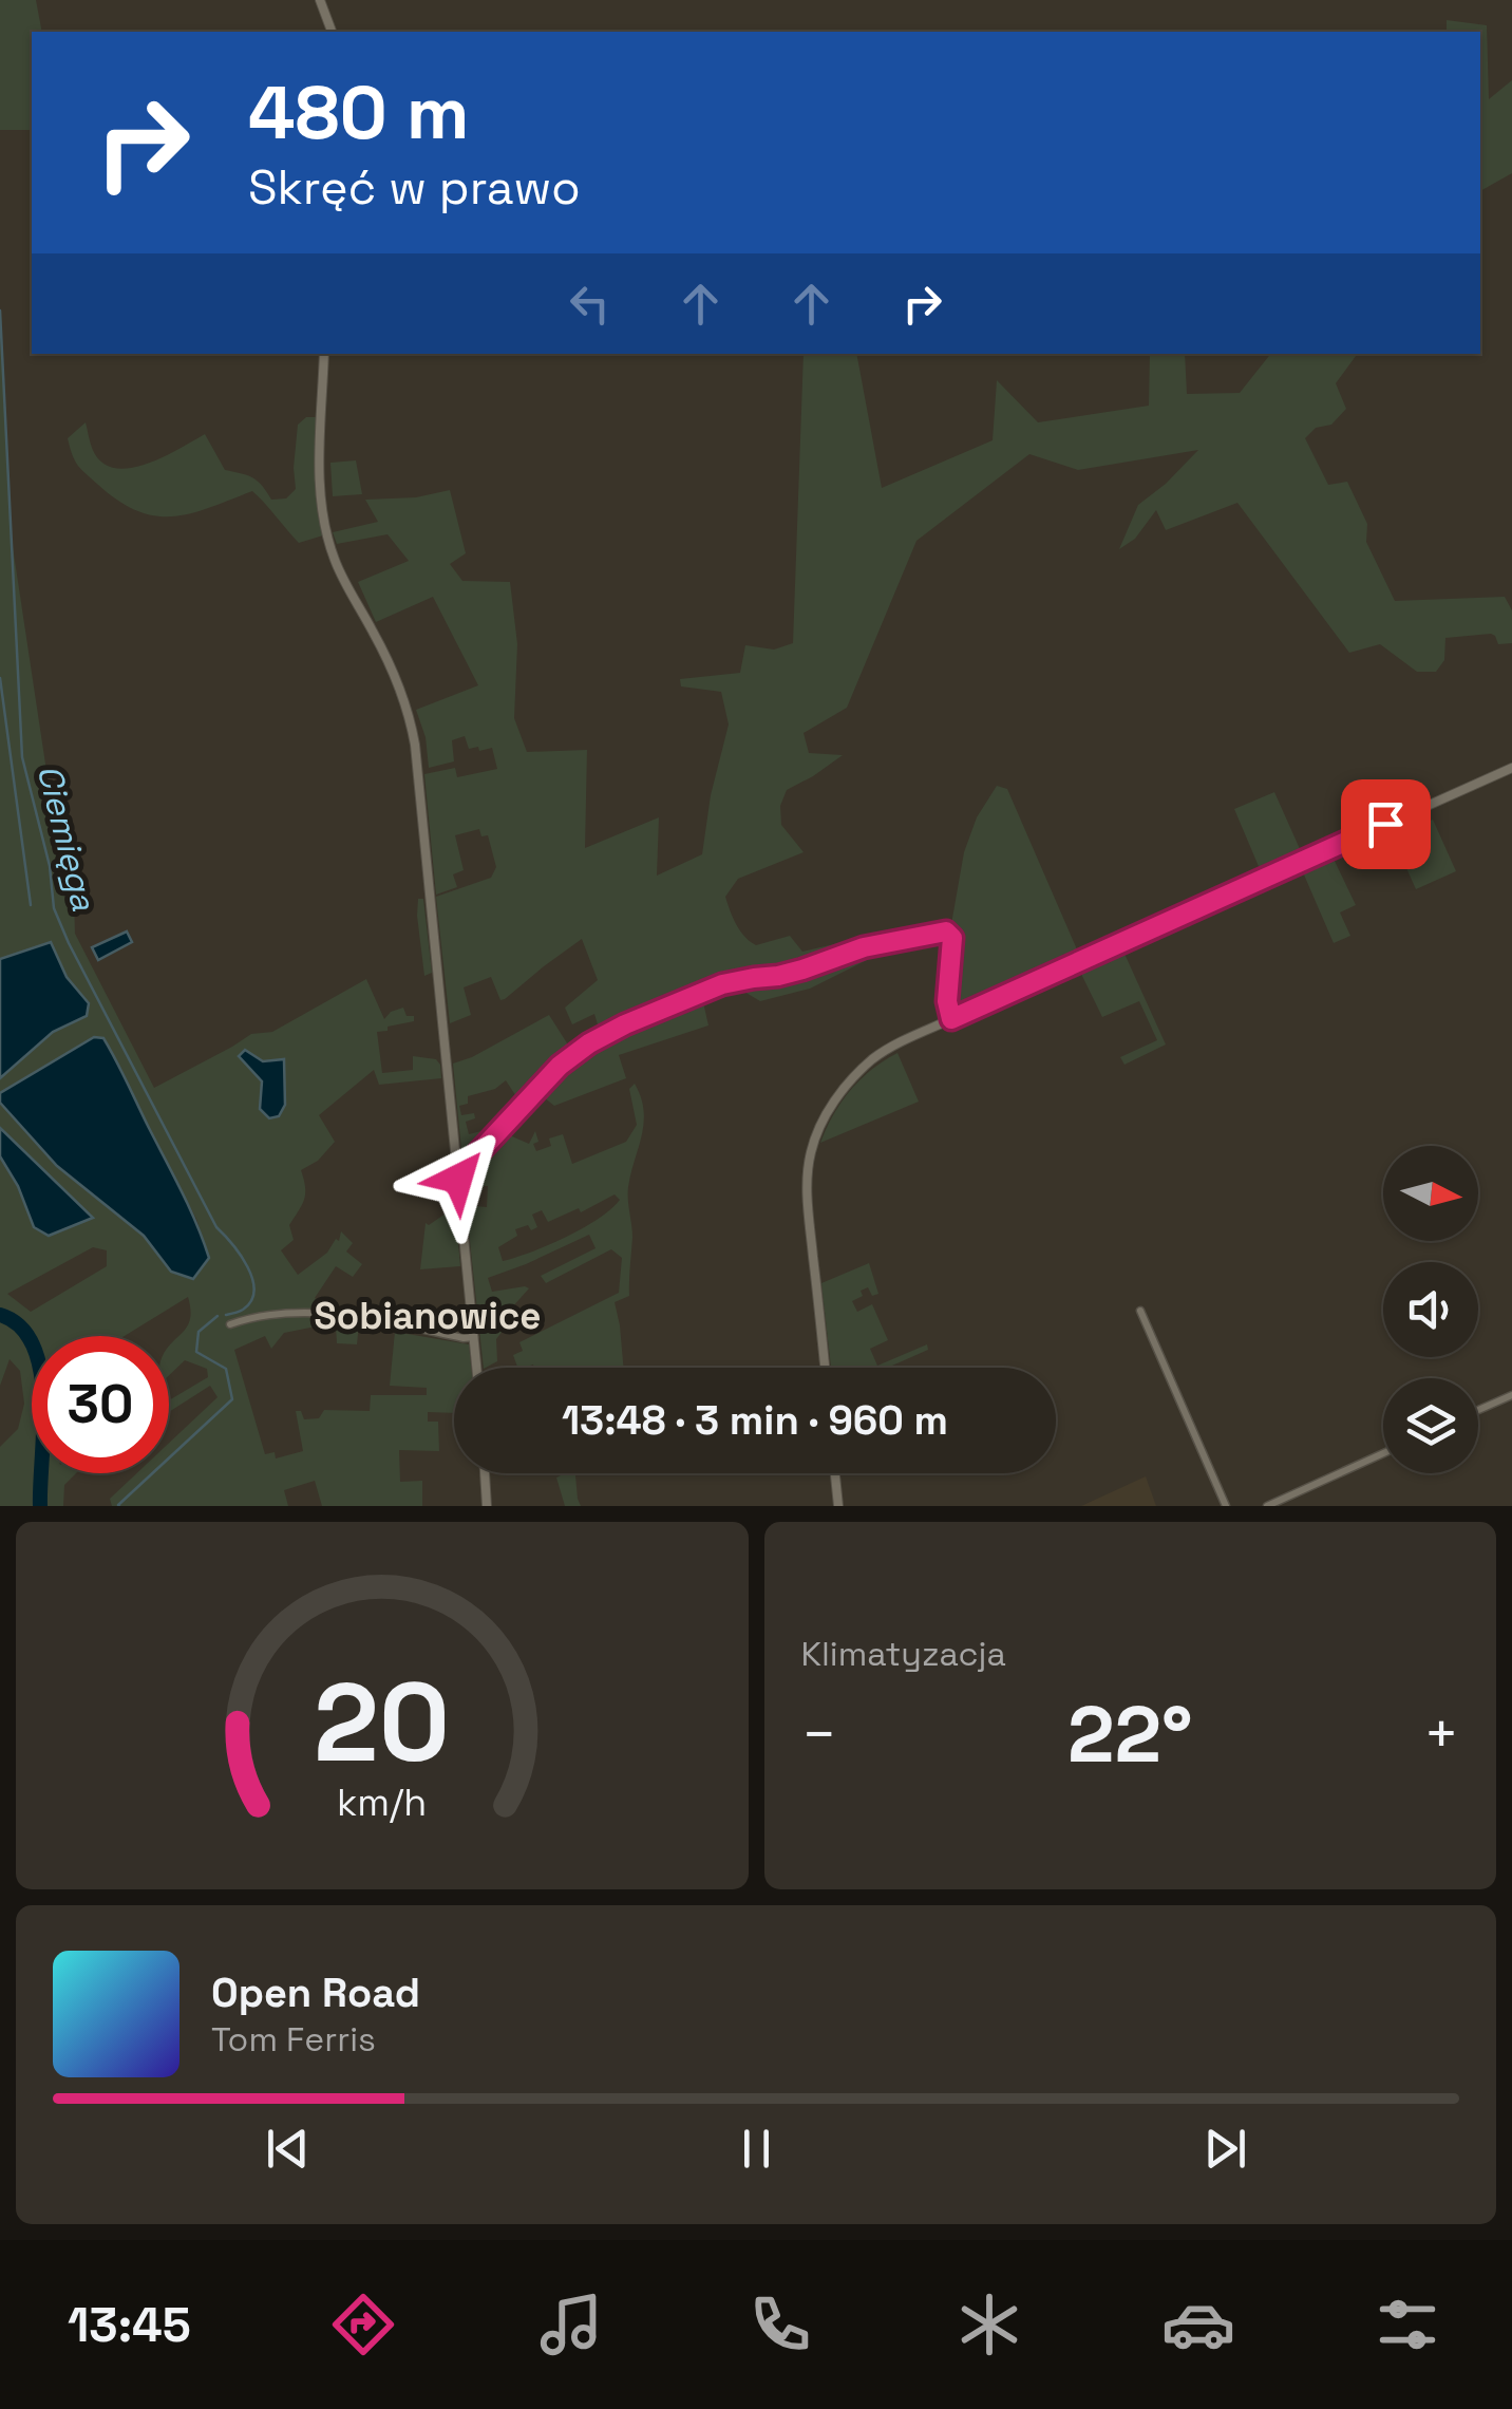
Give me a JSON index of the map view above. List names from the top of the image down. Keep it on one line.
{"districts":["Sobianowice"],"water":["Ciemięga"],"north":"right","page":{"turn":["480 m","Skręć w prawo"],"limit":"30","trip":"13:48 · 3 min · 960 m","tile":"Klimatyzacja","heat":["−","22°","+"],"song":["Open Road","Tom Ferris"],"tabs":"13:45","gauge":["20","km/h"]}}
